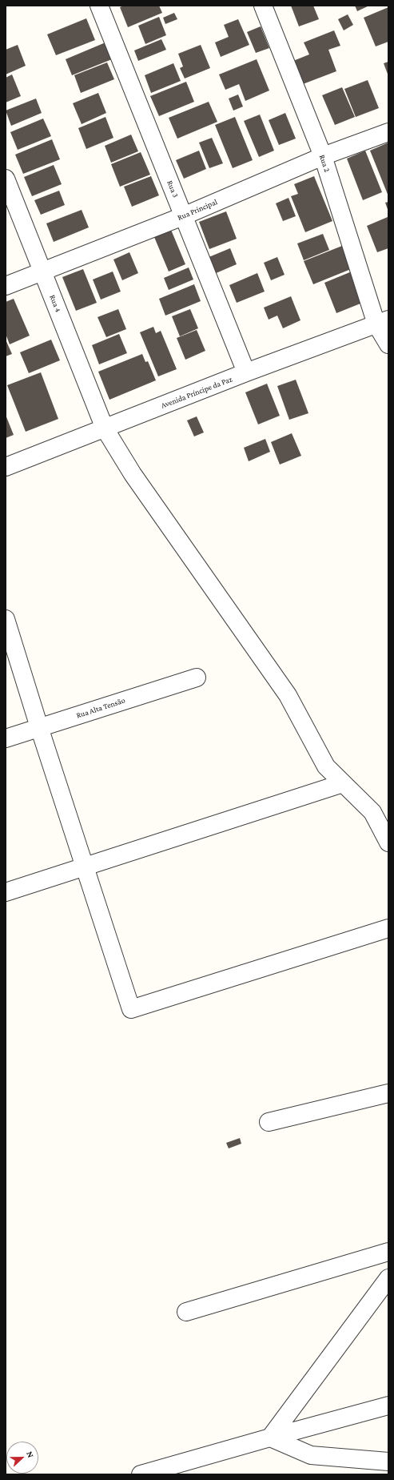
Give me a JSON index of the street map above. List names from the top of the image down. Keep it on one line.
{"streets":{"street":["Rua 2","Rua 3","Rua Principal","Rua 4","Avenida Príncipe da Paz","Rua Alta Tensão"]},"crossings":[["Rua 2","Rua Principal"],["Rua 2","Avenida Príncipe da Paz"],["Rua 3","Rua Principal"],["Rua 3","Avenida Príncipe da Paz"],["Rua Principal","Rua 4"],["Rua 4","Avenida Príncipe da Paz"]],"north":"right"}
